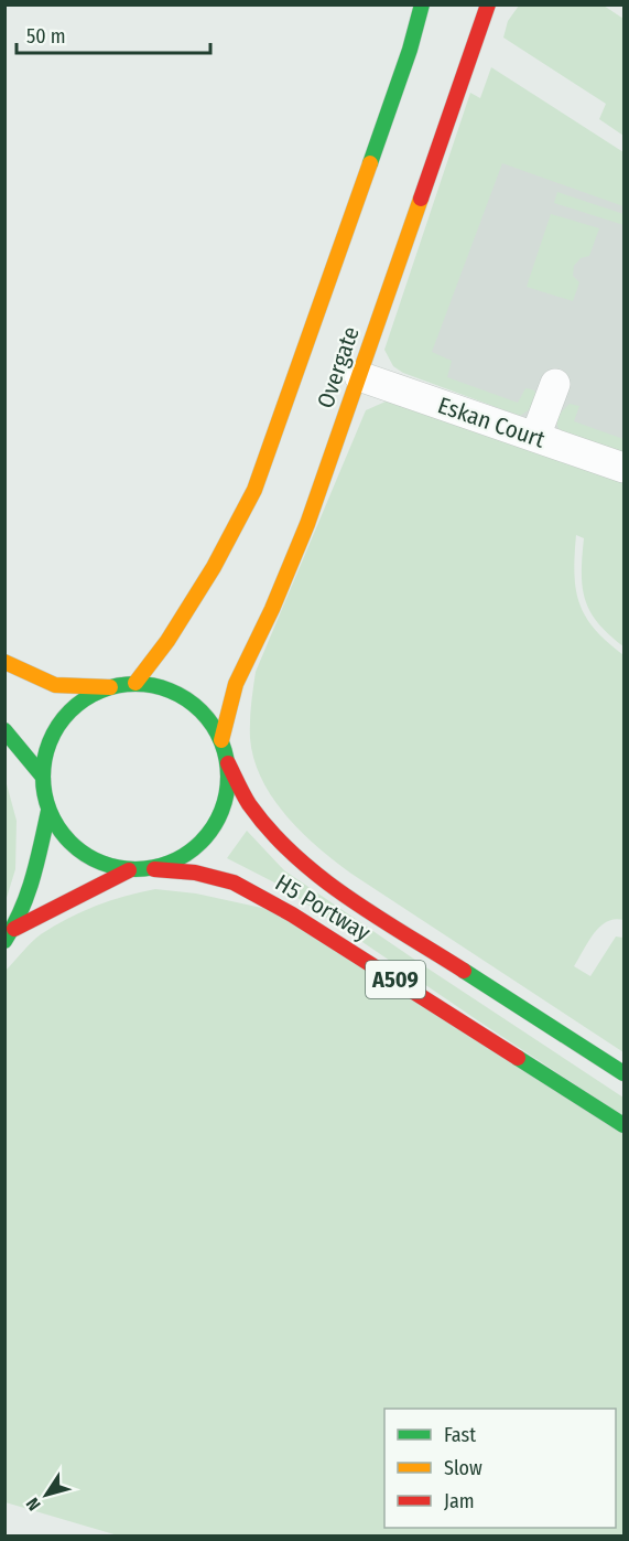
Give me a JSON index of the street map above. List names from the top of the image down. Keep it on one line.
{"streets":{"main road":["Overgate","H5 Portway","A509"],"street":["Eskan Court"]},"crossings":[["Overgate","Eskan Court"],["Overgate","H5 Portway"],["Overgate","A509"],["H5 Portway","A509"]],"legend":["Fast","Slow","Jam"],"scale_bar":"50 m","north":"bottom left"}
